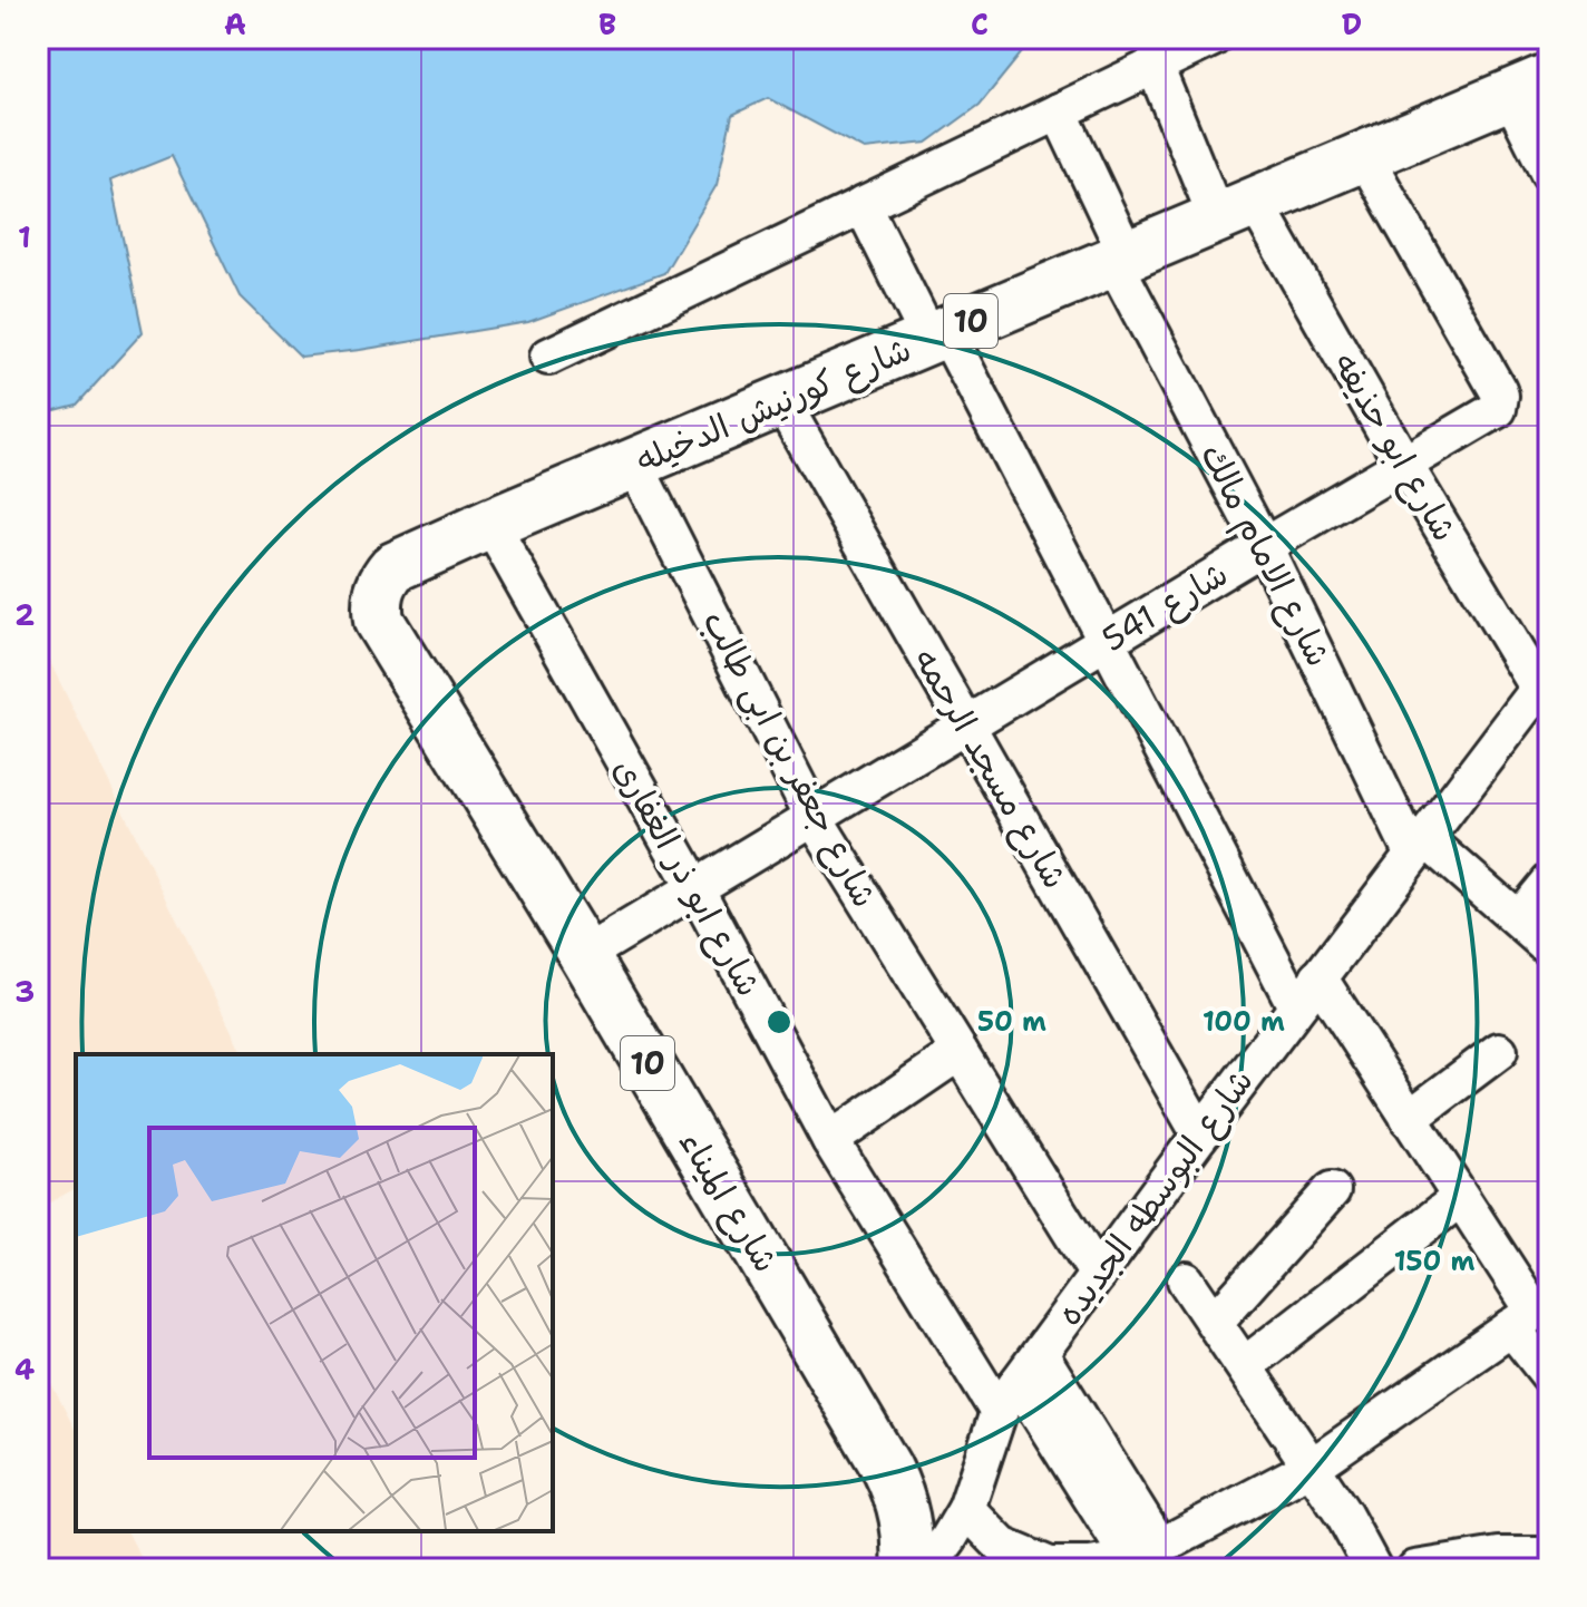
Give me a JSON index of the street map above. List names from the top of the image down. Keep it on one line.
{"streets":{"main road":["10","شارع كورنيش الدخيله","شارع الميناء"],"street":["شارع ابو حذيفه","شارع الامام مالك","شارع 541","شارع جعفر بن ابى طالب","شارع مسجد الرحمه","شارع ابو ذر الغفارى","شارع البوسطه الجديده"]},"crossings":[["شارع كورنيش الدخيله","شارع ابو حذيفه"],["شارع كورنيش الدخيله","شارع الامام مالك"],["شارع كورنيش الدخيله","شارع 541"],["شارع كورنيش الدخيله","شارع جعفر بن ابى طالب"],["شارع كورنيش الدخيله","شارع مسجد الرحمه"],["شارع كورنيش الدخيله","شارع ابو ذر الغفارى"],["شارع كورنيش الدخيله","شارع الميناء"],["شارع ابو حذيفه","شارع 541"],["شارع ابو حذيفه","شارع البوسطه الجديده"],["شارع الامام مالك","شارع 541"],["شارع الامام مالك","شارع البوسطه الجديده"],["شارع 541","شارع جعفر بن ابى طالب"],["شارع 541","شارع مسجد الرحمه"],["شارع 541","شارع ابو ذر الغفارى"],["شارع 541","شارع الميناء"],["شارع جعفر بن ابى طالب","شارع البوسطه الجديده"],["شارع مسجد الرحمه","شارع البوسطه الجديده"],["شارع ابو ذر الغفارى","شارع البوسطه الجديده"]],"grid":{"columns":["A","B","C","D"],"rows":["1","2","3","4"]},"rings":["50 m","100 m","150 m"]}
